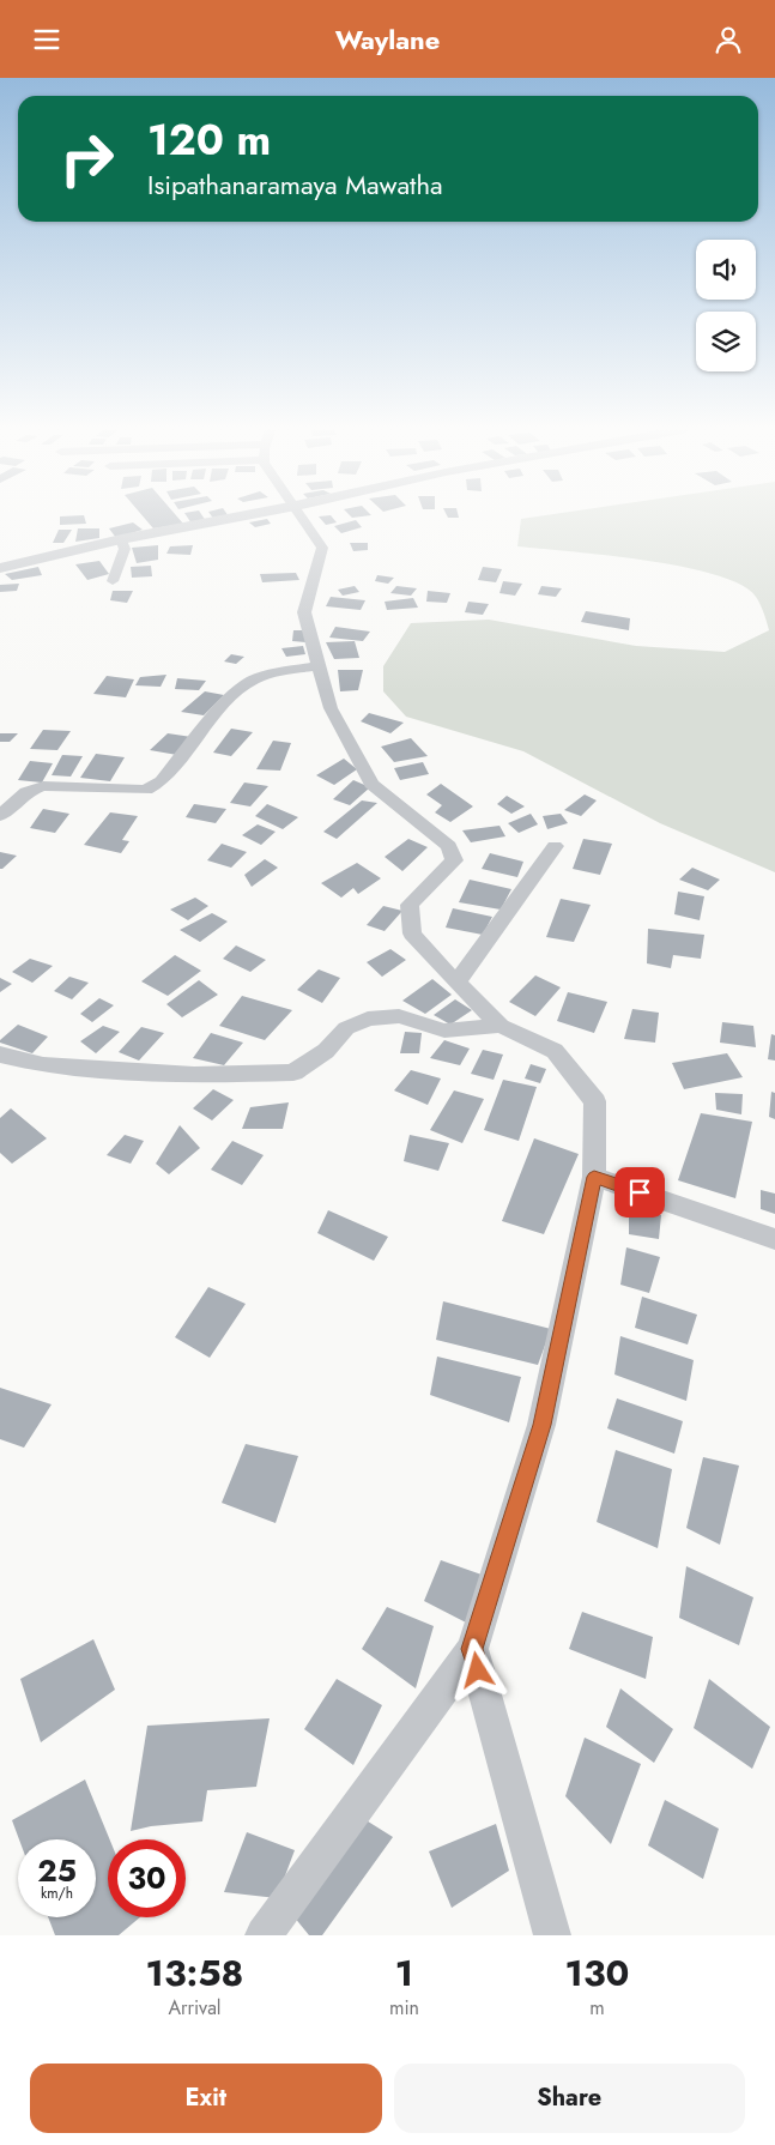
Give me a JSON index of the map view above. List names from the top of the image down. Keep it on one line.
{"page":{"header":"Waylane","turn":["120 m","Isipathanaramaya Mawatha"],"speed":"25 km/h","limit":"30","eta":["13:58","Arrival","1","min","130","m"],"buttons":["Exit","Share"]}}
